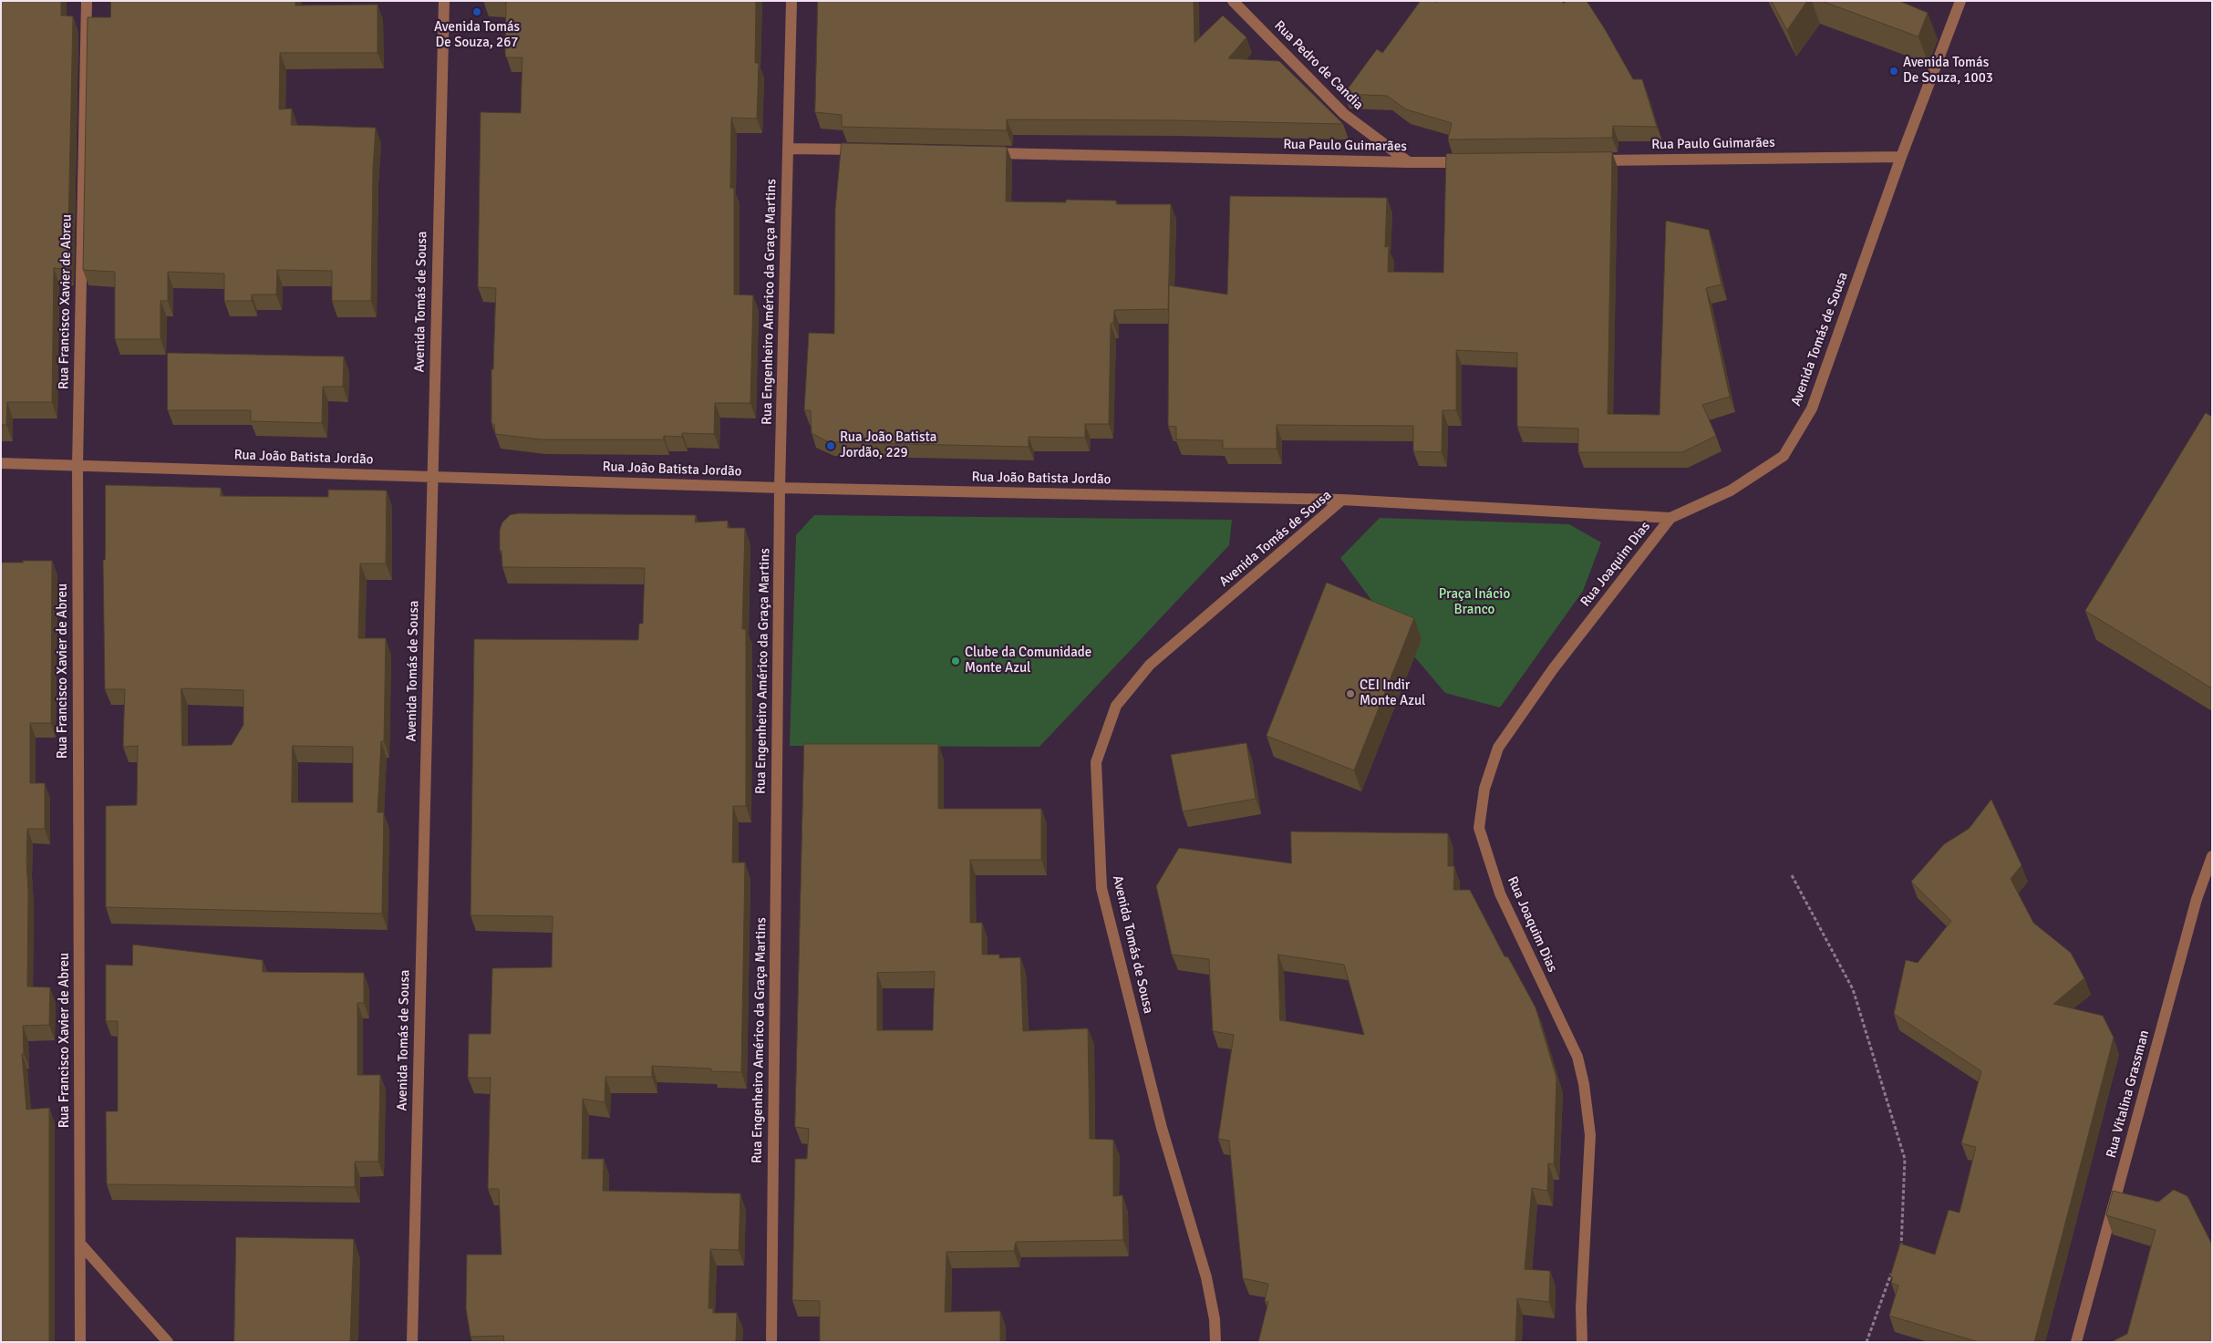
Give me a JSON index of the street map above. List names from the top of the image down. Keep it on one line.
{"streets":{"street":["Rua Pedro de Candia","Rua Paulo Guimarães","Rua Francisco Xavier de Abreu","Avenida Tomás de Sousa","Rua Engenheiro Américo da Graça Martins","Rua João Batista Jordão","Rua Joaquim Dias","Rua Vitalina Grassman"]},"crossings":[["Rua Pedro de Candia","Rua Paulo Guimarães"],["Rua Paulo Guimarães","Avenida Tomás de Sousa"],["Rua Francisco Xavier de Abreu","Rua João Batista Jordão"],["Avenida Tomás de Sousa","Rua João Batista Jordão"],["Avenida Tomás de Sousa","Rua Joaquim Dias"],["Rua Engenheiro Américo da Graça Martins","Rua João Batista Jordão"]],"parks":["Praça Inácio Branco"],"places":["Avenida Tomás De Souza, 267","Avenida Tomás De Souza, 1003","Rua João Batista Jordão, 229","Clube da Comunidade Monte Azul","CEI Indir Monte Azul"]}
